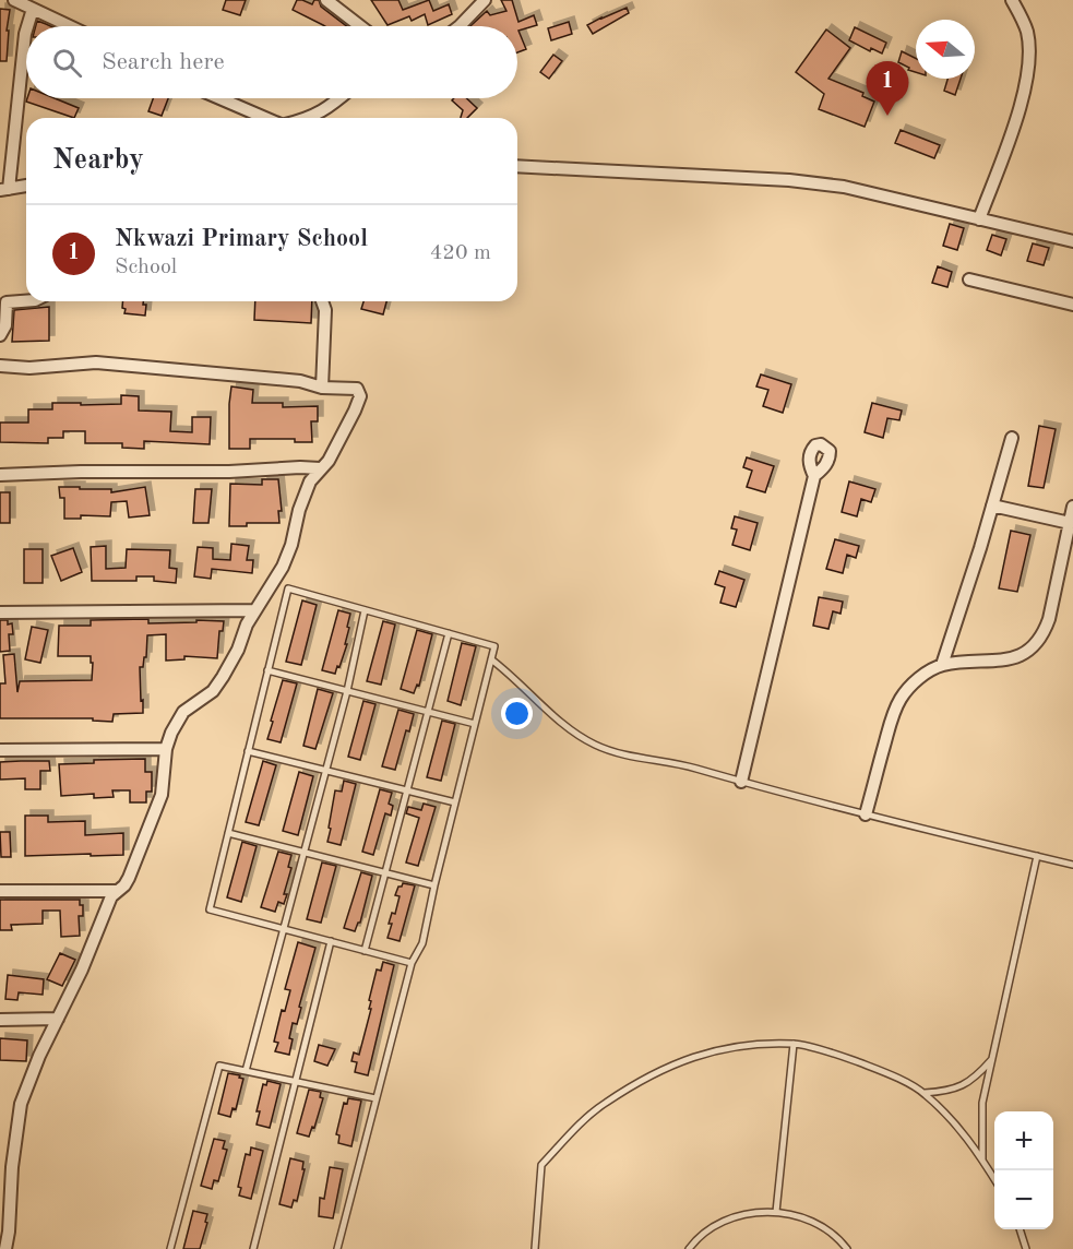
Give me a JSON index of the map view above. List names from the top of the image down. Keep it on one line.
{"north":"left","page":{"search":"Search here","pins":"1","heading":"Nearby","list":[{"mark":"1","name":"Nkwazi Primary School","note":"School","value":"420 m"}],"map_buttons":["+","−"]}}
